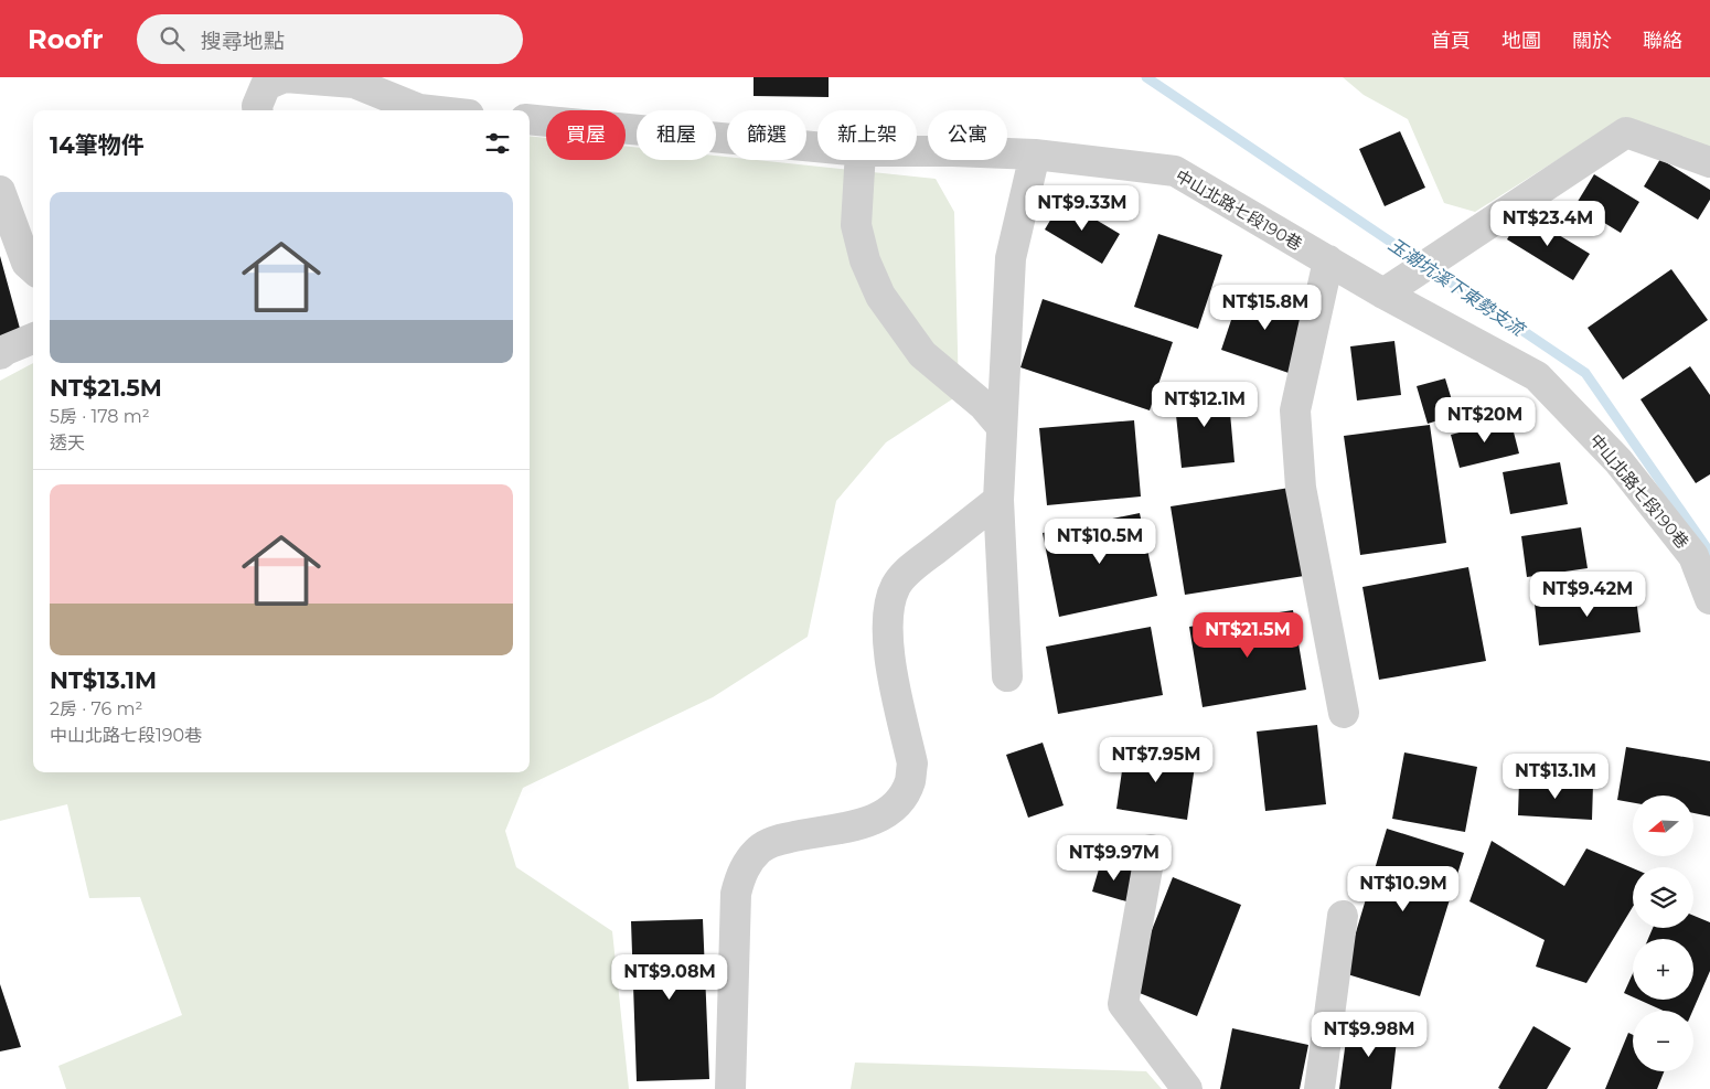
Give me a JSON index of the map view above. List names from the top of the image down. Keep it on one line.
{"streets":{"street":["中山北路七段190巷"]},"water":["玉潮坑溪下東勢支流"],"north":"left","page":{"header":"Roofr","search":"搜尋地點","nav":["首頁","地圖","關於","聯絡"],"chip":["買屋","租屋","篩選","新上架","公寓"],"heading":"14筆物件","list":[{"name":"NT$21.5M","note":"5房 · 178 m² · 透天"},{"name":"NT$13.1M","note":"2房 · 76 m² · 中山北路七段190巷"}],"price":["NT$9.33M","NT$23.4M","NT$15.8M","NT$12.1M","NT$20M","NT$10.5M","NT$9.42M","NT$21.5M","NT$7.95M","NT$13.1M","NT$9.97M","NT$10.9M","NT$9.08M","NT$9.98M"],"map_buttons":["+","−"]}}
